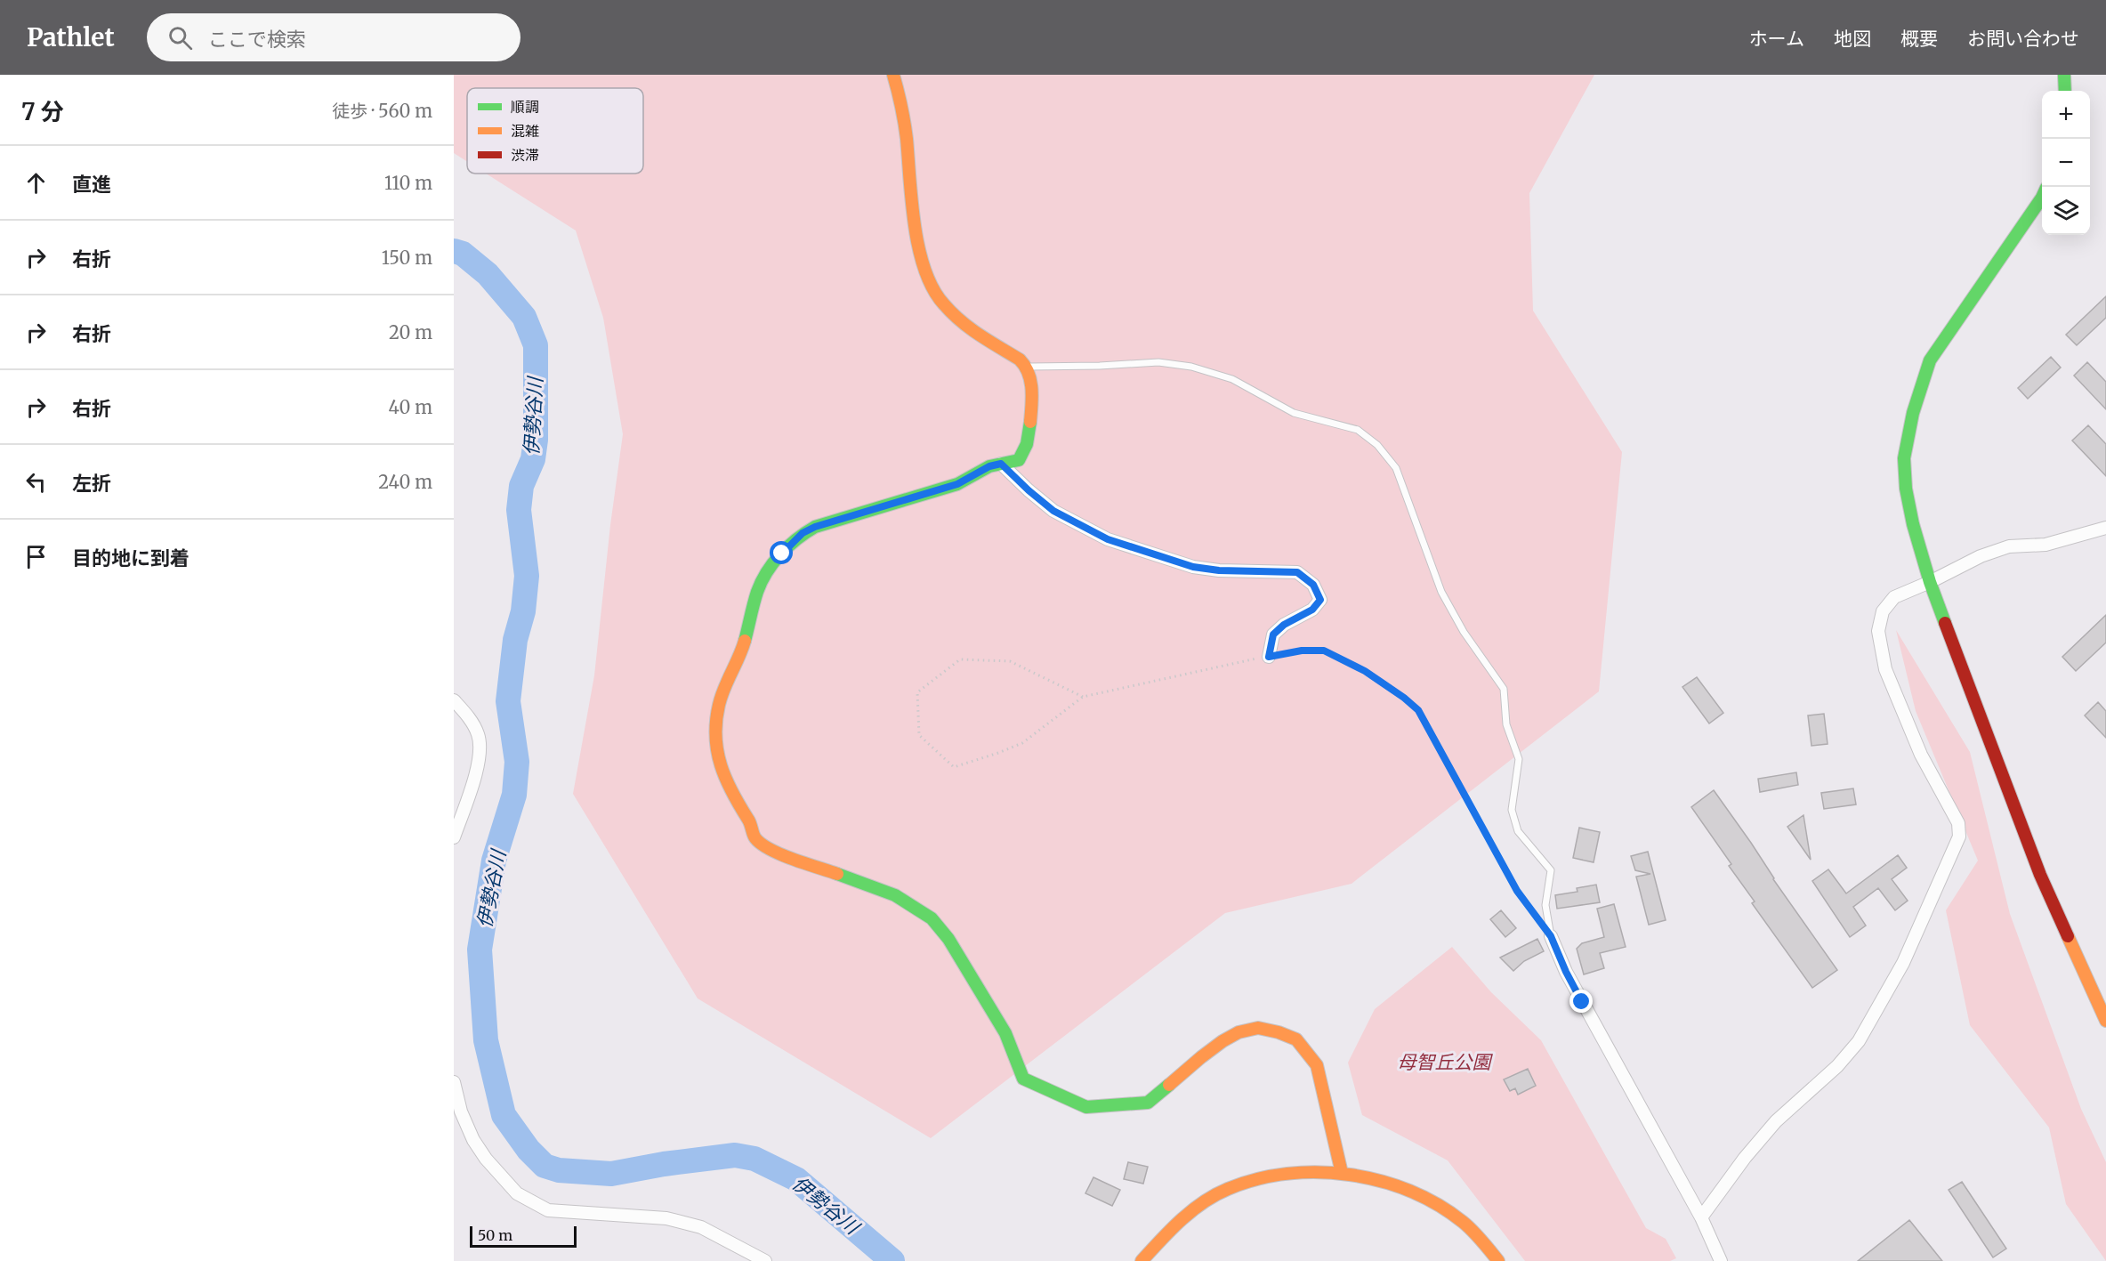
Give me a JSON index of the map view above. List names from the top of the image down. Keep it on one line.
{"water":["伊勢谷川"],"parks":["母智丘公園"],"legend":["順調","混雑","渋滞"],"scale_bar":"50 m","page":{"header":"Pathlet","search":"ここで検索","nav":["ホーム","地図","概要","お問い合わせ"],"heading":["7 分","徒歩 · 560 m"],"map_buttons":["+","−"],"list":[["直進","110 m"],["右折","150 m"],["右折","20 m"],["右折","40 m"],["左折","240 m"],"目的地に到着"],"scale":"50 m"}}
